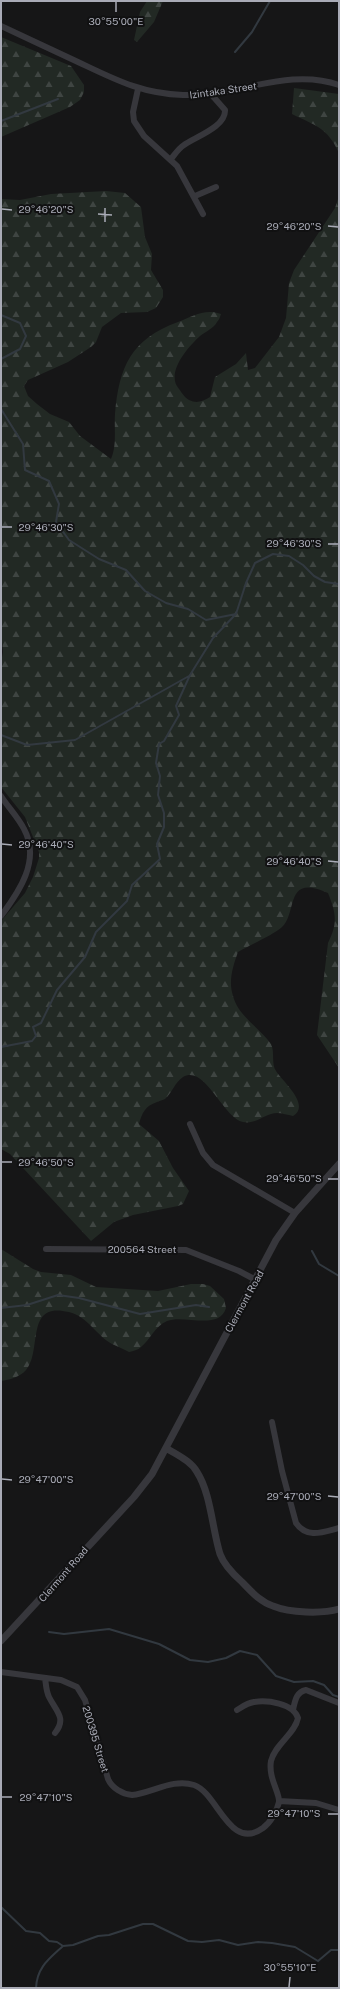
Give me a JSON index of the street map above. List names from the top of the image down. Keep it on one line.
{"streets":{"street":["Izintaka Street","200564 Street","Clermont Road","200395 Street"]},"crossings":[["200564 Street","Clermont Road"]],"coordinates":["30°55'00\"E","29°46'20\"S","29°46'30\"S","29°46'40\"S","29°46'50\"S","29°47'00\"S","29°47'10\"S","30°55'10\"E"]}
